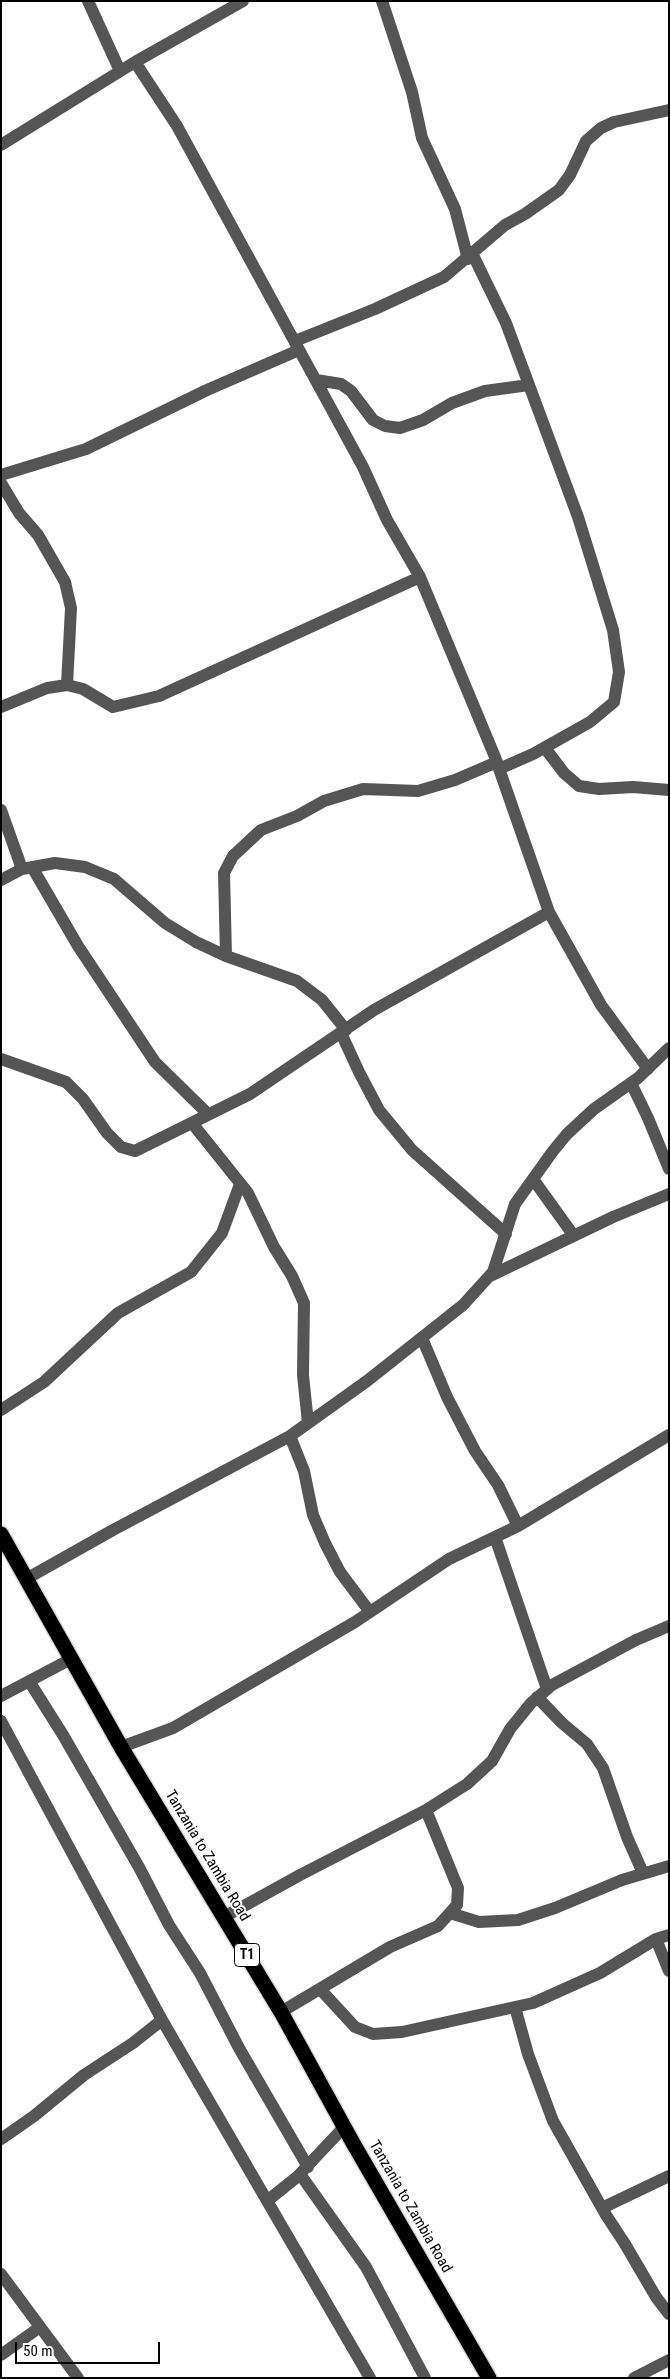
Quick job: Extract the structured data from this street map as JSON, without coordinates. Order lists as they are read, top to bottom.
{
  "streets": {
    "highway": ["Tanzania to Zambia Road", "T1"]
  },
  "scale_bar": "50 m"
}
